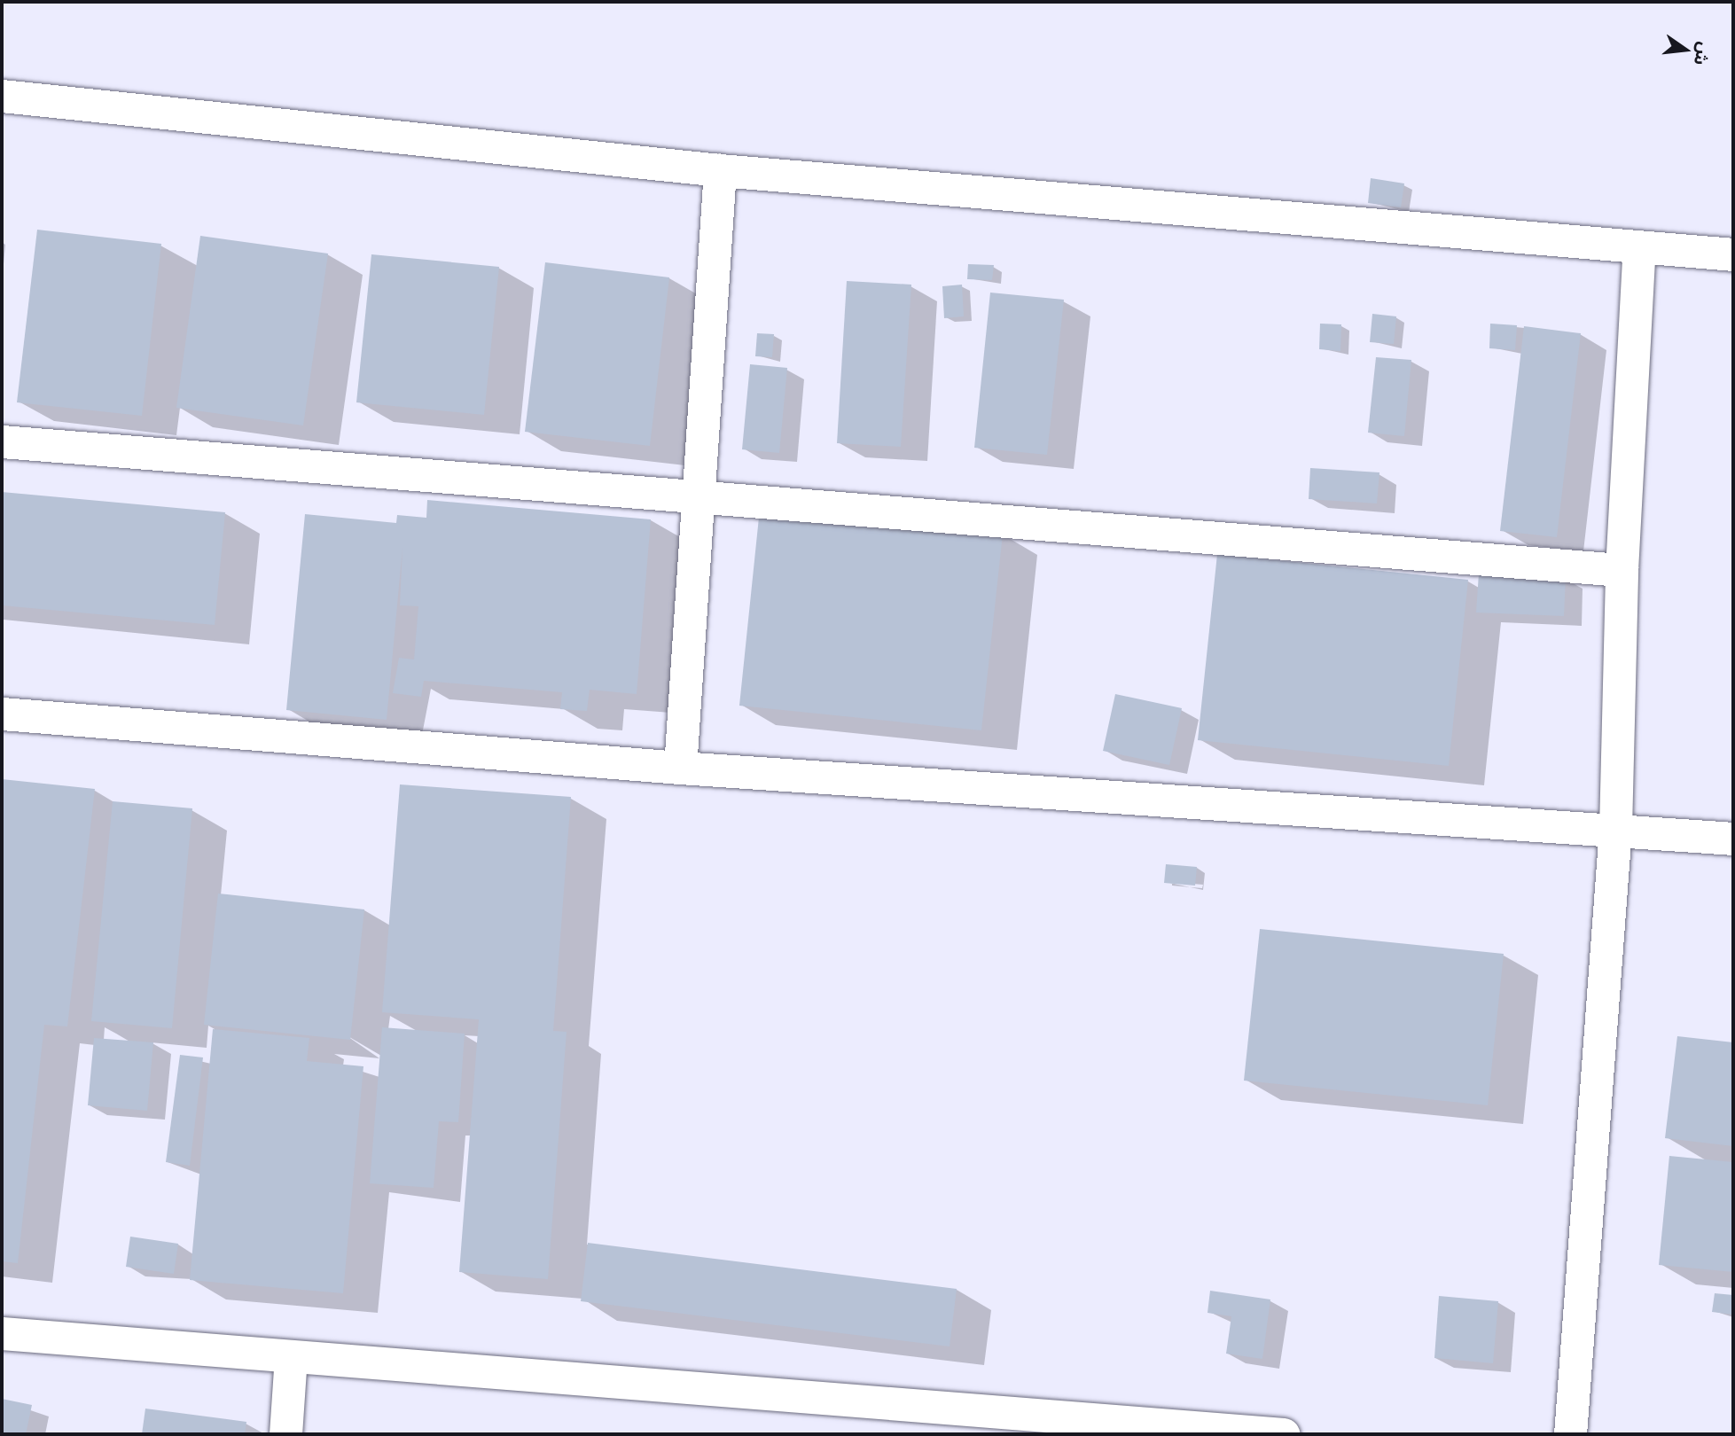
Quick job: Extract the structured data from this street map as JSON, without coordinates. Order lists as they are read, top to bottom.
{
  "north": "right"
}
